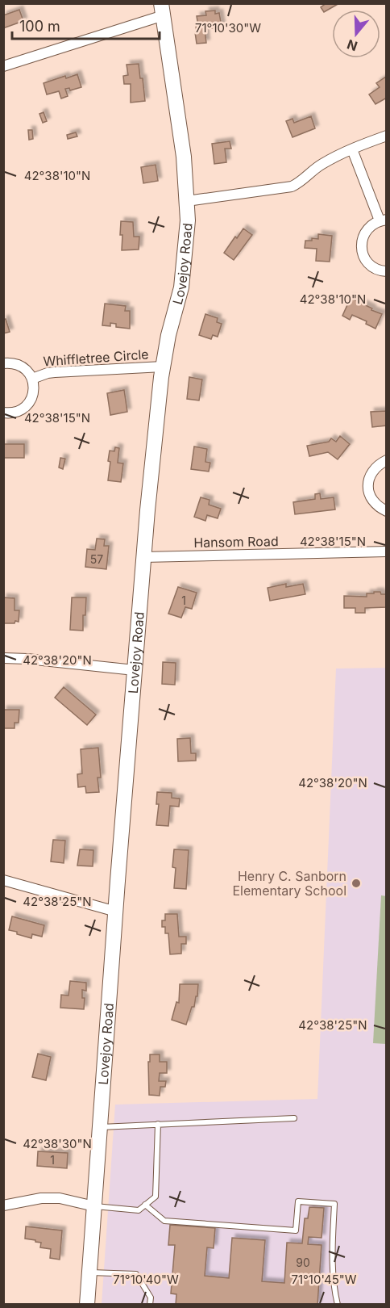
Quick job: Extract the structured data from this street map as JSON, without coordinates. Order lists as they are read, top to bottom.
{
  "streets": {
    "main road": ["Lovejoy Road"],
    "street": ["Whiffletree Circle", "Hansom Road"]
  },
  "crossings": [
    ["Lovejoy Road", "Whiffletree Circle"],
    ["Lovejoy Road", "Hansom Road"]
  ],
  "places": ["Henry C. Sanborn Elementary School"],
  "house_numbers": [
    "57",
    "1",
    "1",
    "90"
  ],
  "scale_bar": "100 m",
  "north": "bottom",
  "coordinates": [
    "71°10'30\"W",
    "42°38'10\"N",
    "42°38'15\"N",
    "42°38'20\"N",
    "42°38'25\"N",
    "42°38'30\"N",
    "71°10'40\"W",
    "71°10'45\"W"
  ]
}
